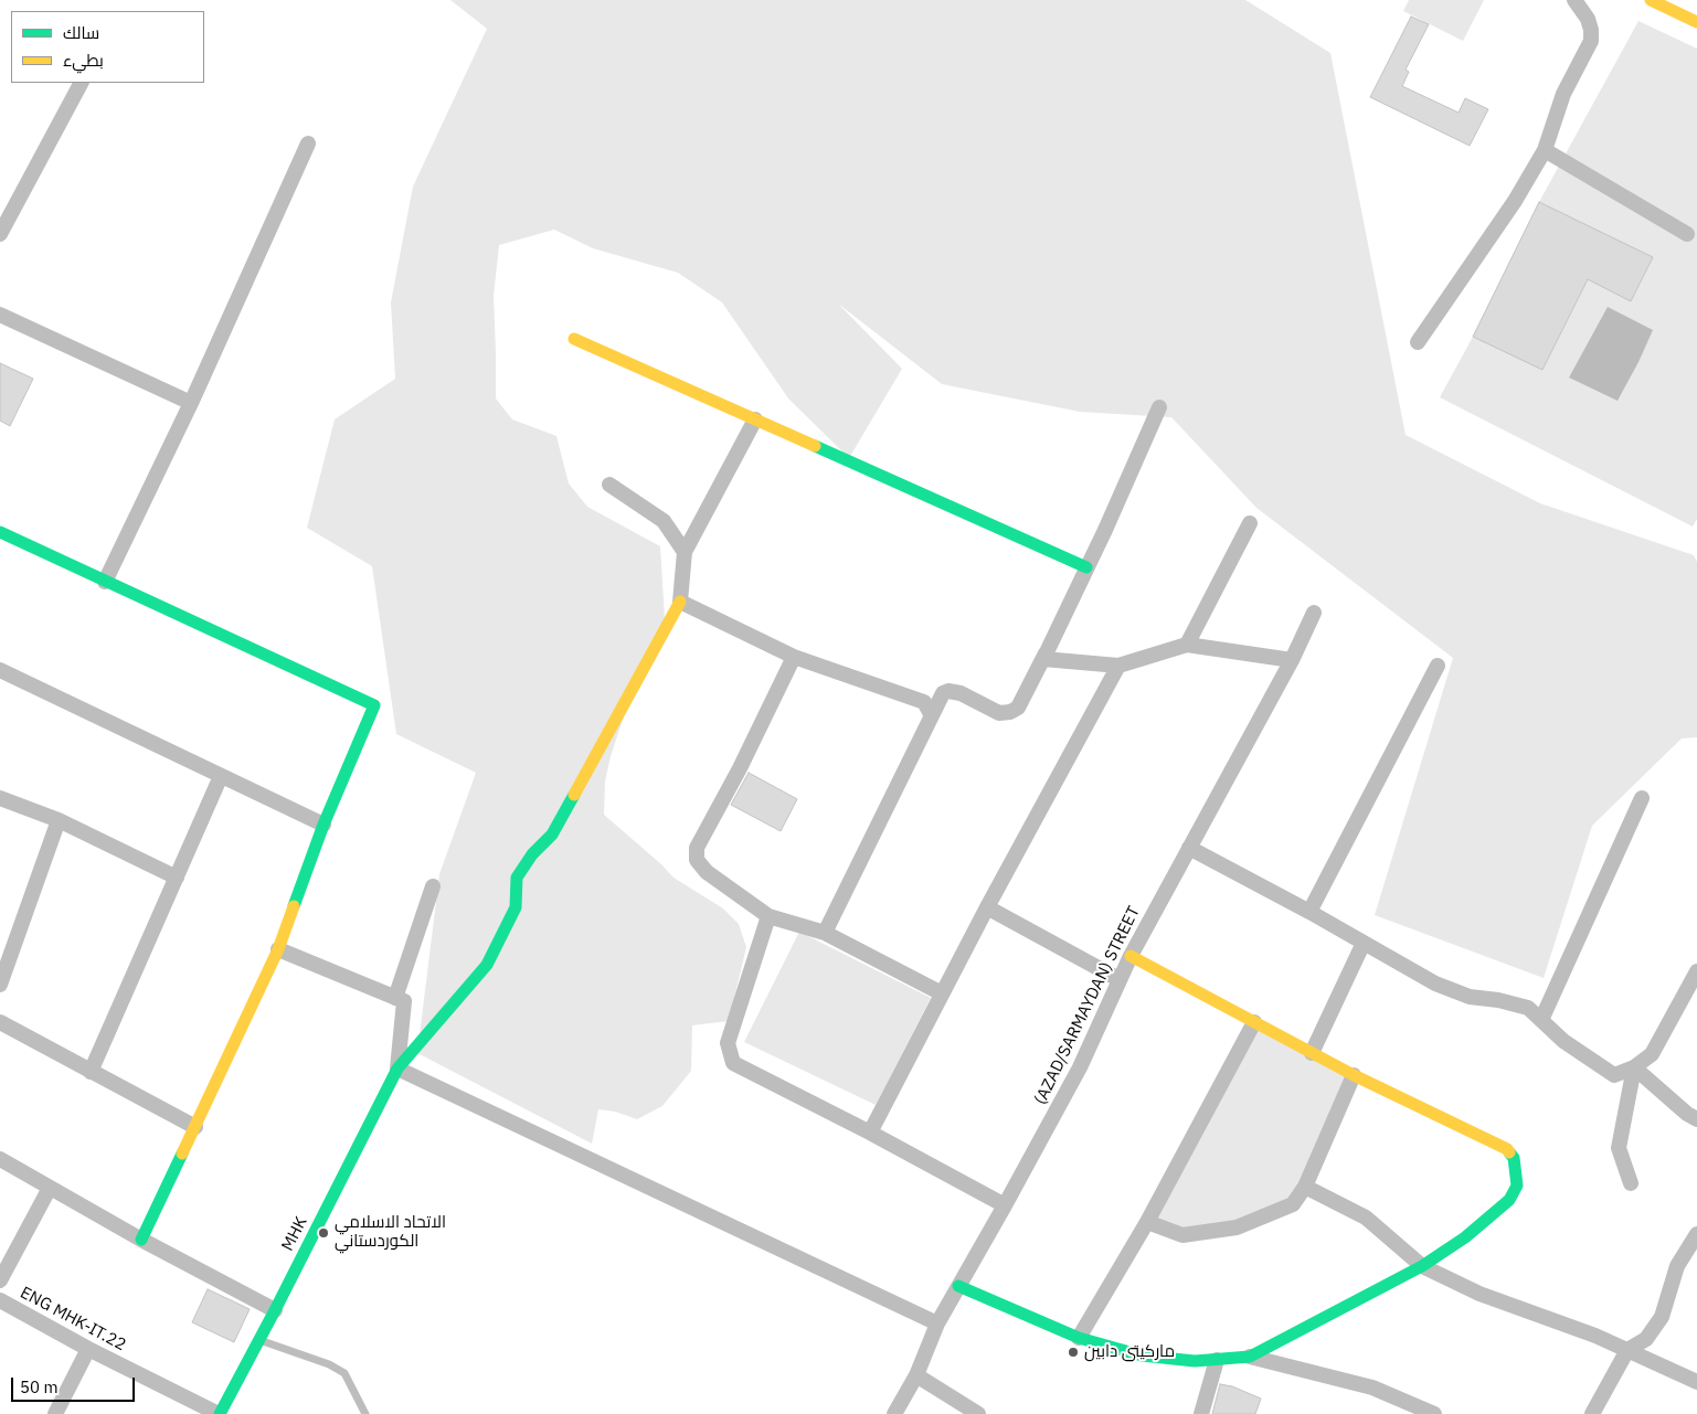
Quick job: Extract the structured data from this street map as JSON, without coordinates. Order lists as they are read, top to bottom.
{
  "streets": {
    "street": ["(AZAD/SARMAYDAN) STREET", "MHK", "ENG MHK-IT.22"]
  },
  "crossings": [
    ["MHK", "ENG MHK-IT.22"]
  ],
  "places": ["الاتحاد الاسلامي الكوردستاني", "ماركيتى دابين"],
  "legend": ["سالك", "بطيء"],
  "scale_bar": "50 m"
}
